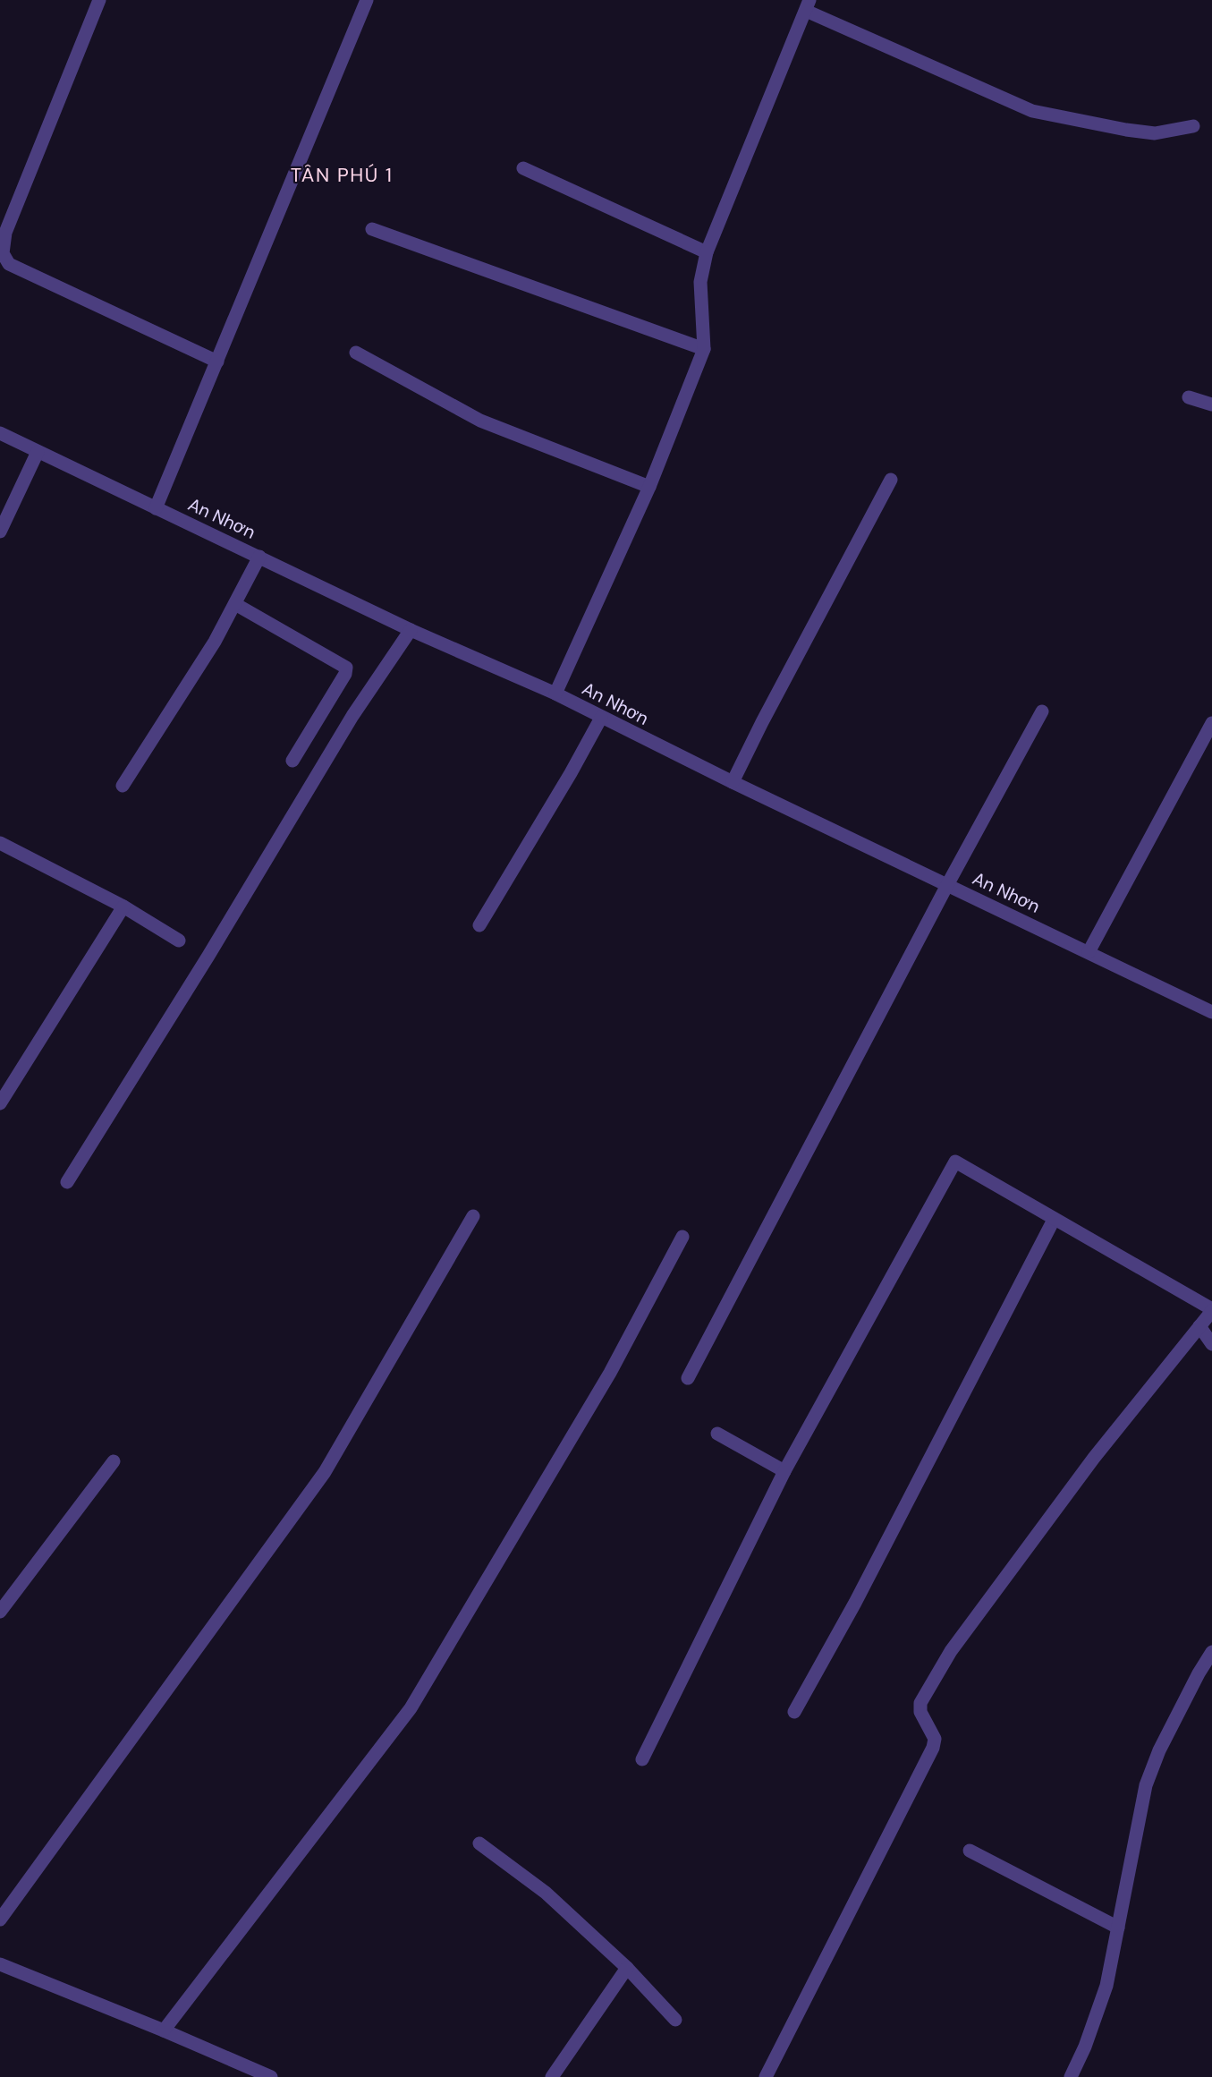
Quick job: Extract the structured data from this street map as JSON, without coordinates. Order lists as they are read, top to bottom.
{
  "streets": {
    "street": ["An Nhơn"]
  },
  "districts": ["TÂN PHÚ 1"]
}
